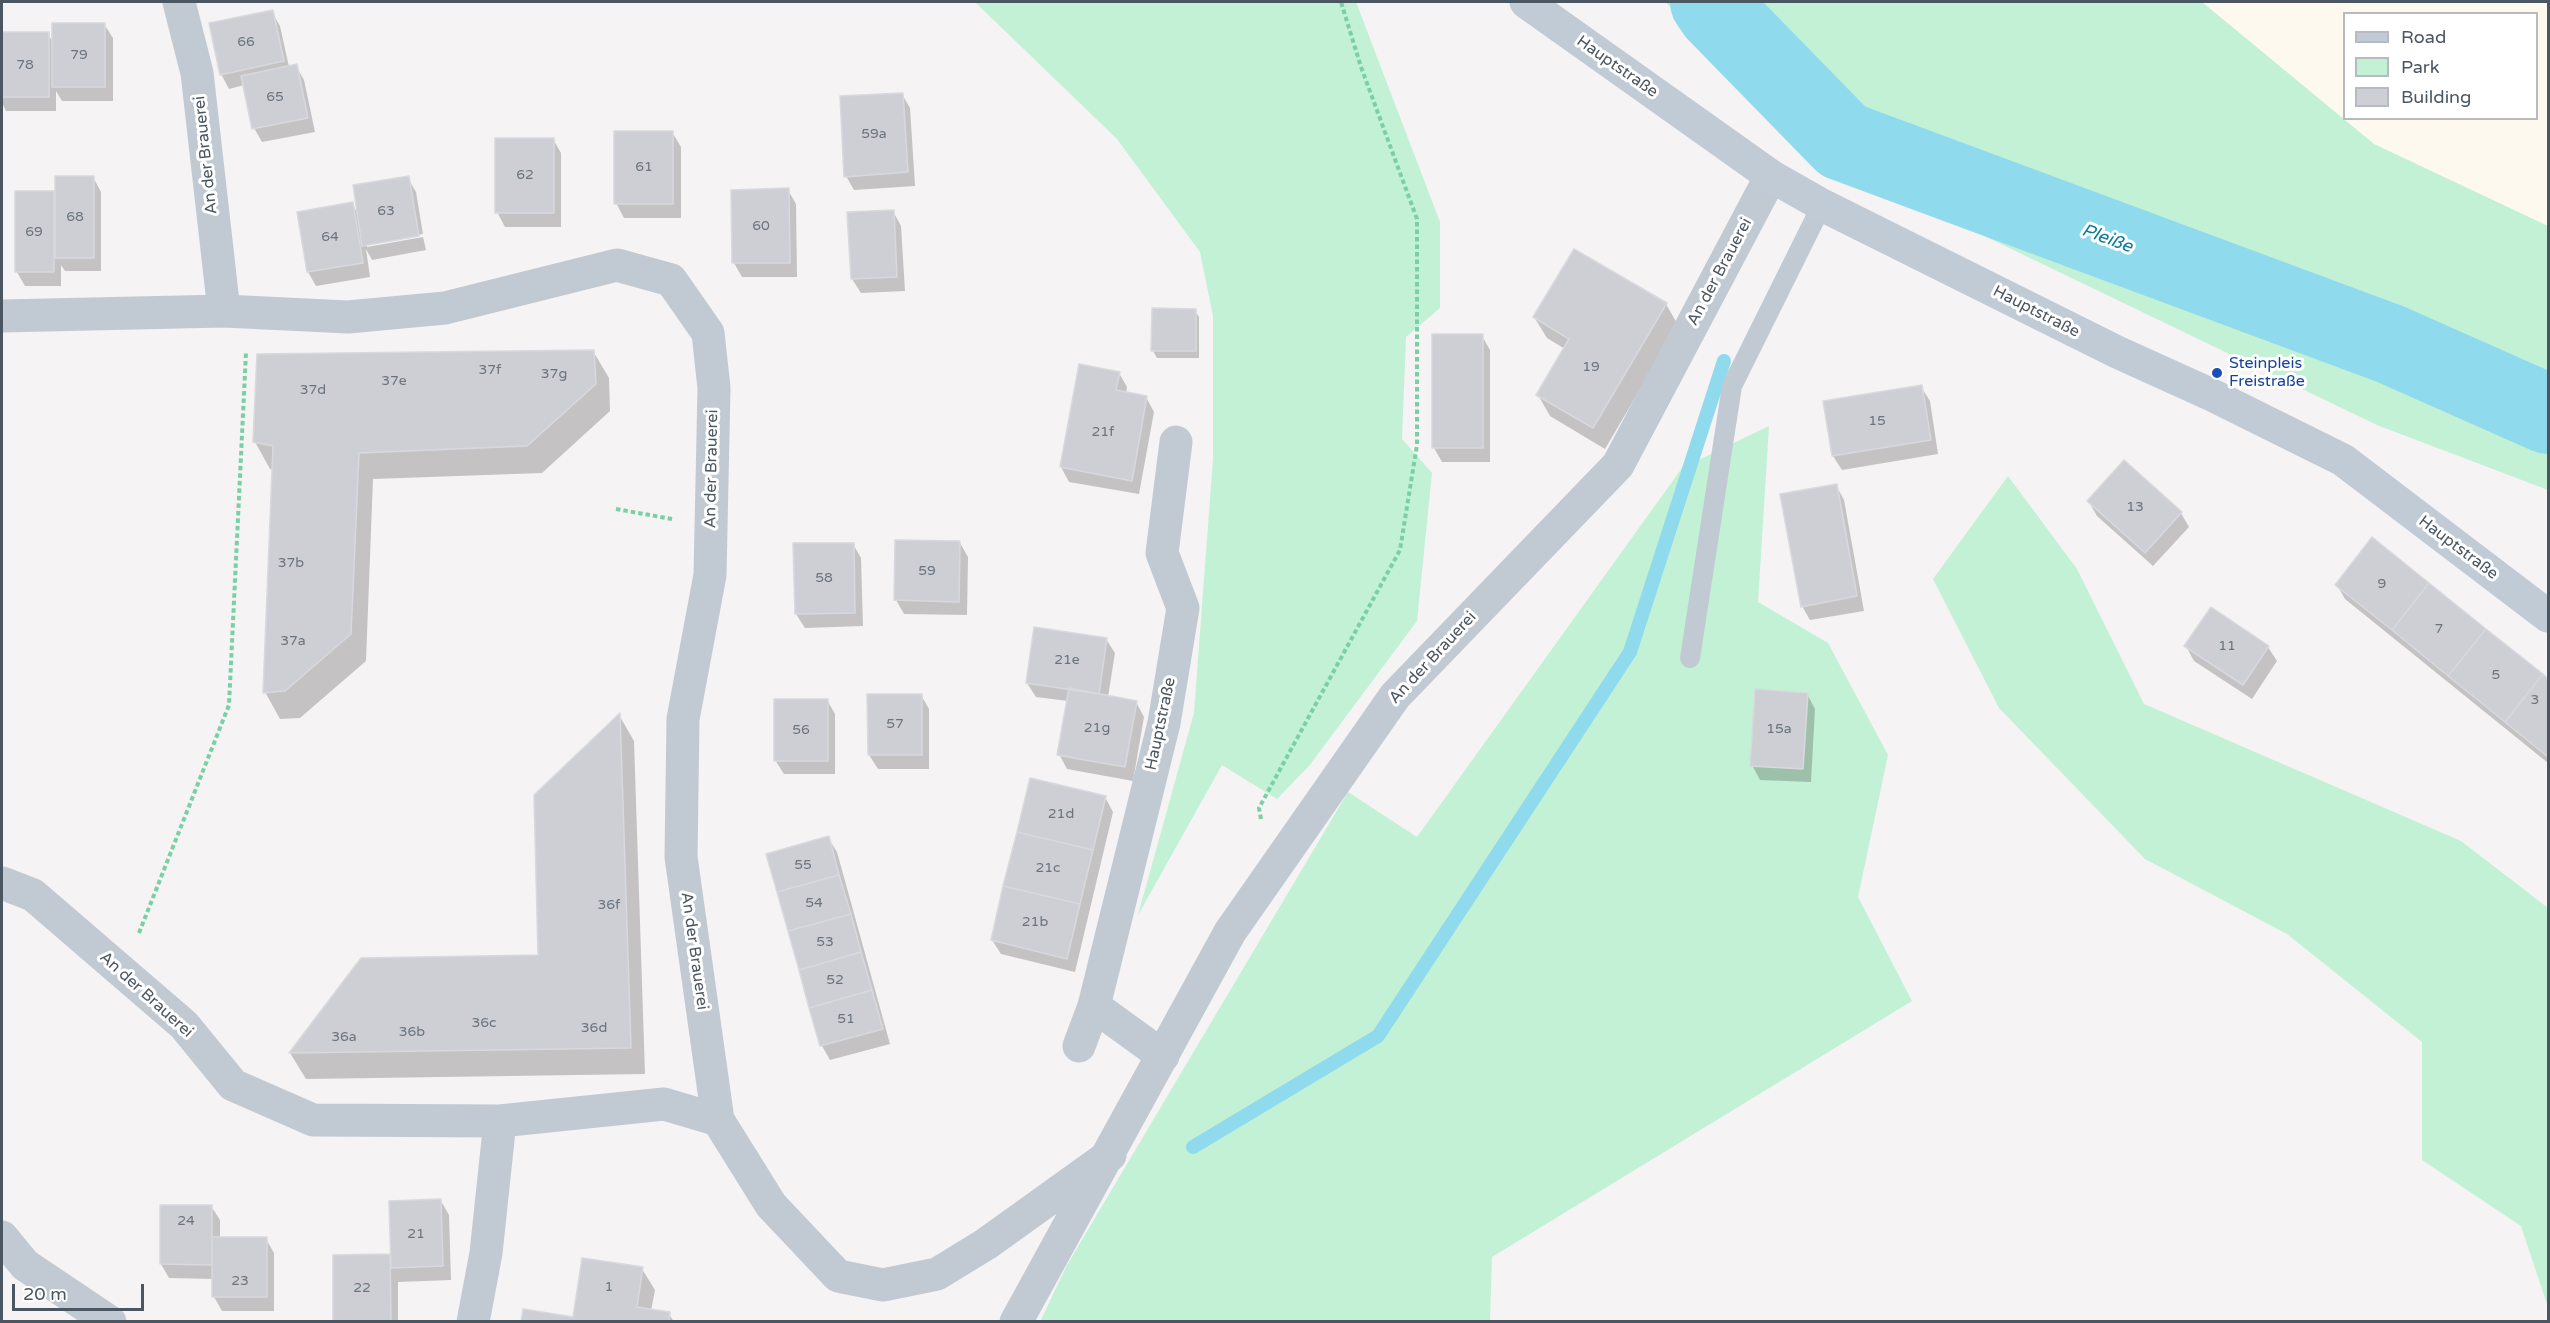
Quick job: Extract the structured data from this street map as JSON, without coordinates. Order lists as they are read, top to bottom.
{
  "streets": {
    "main road": ["Hauptstraße"],
    "street": ["An der Brauerei"]
  },
  "crossings": [
    ["Hauptstraße", "An der Brauerei"]
  ],
  "water": ["Pleiße"],
  "places": ["Steinpleis Freistraße"],
  "house_numbers": [
    "66",
    "79",
    "78",
    "65",
    "59a",
    "61",
    "62",
    "63",
    "68",
    "60",
    "69",
    "64",
    "19",
    "37f",
    "37g",
    "37e",
    "37d",
    "15",
    "21f",
    "13",
    "37b",
    "59",
    "58",
    "9",
    "7",
    "37a",
    "11",
    "21e",
    "5",
    "3",
    "57",
    "21g",
    "15a",
    "56",
    "21d",
    "55",
    "21c",
    "54",
    "36f",
    "21b",
    "53",
    "52",
    "51",
    "36c",
    "36d",
    "36b",
    "36a",
    "24",
    "21",
    "23",
    "1",
    "22"
  ],
  "legend": ["Road", "Park", "Building"],
  "scale_bar": "20 m"
}
